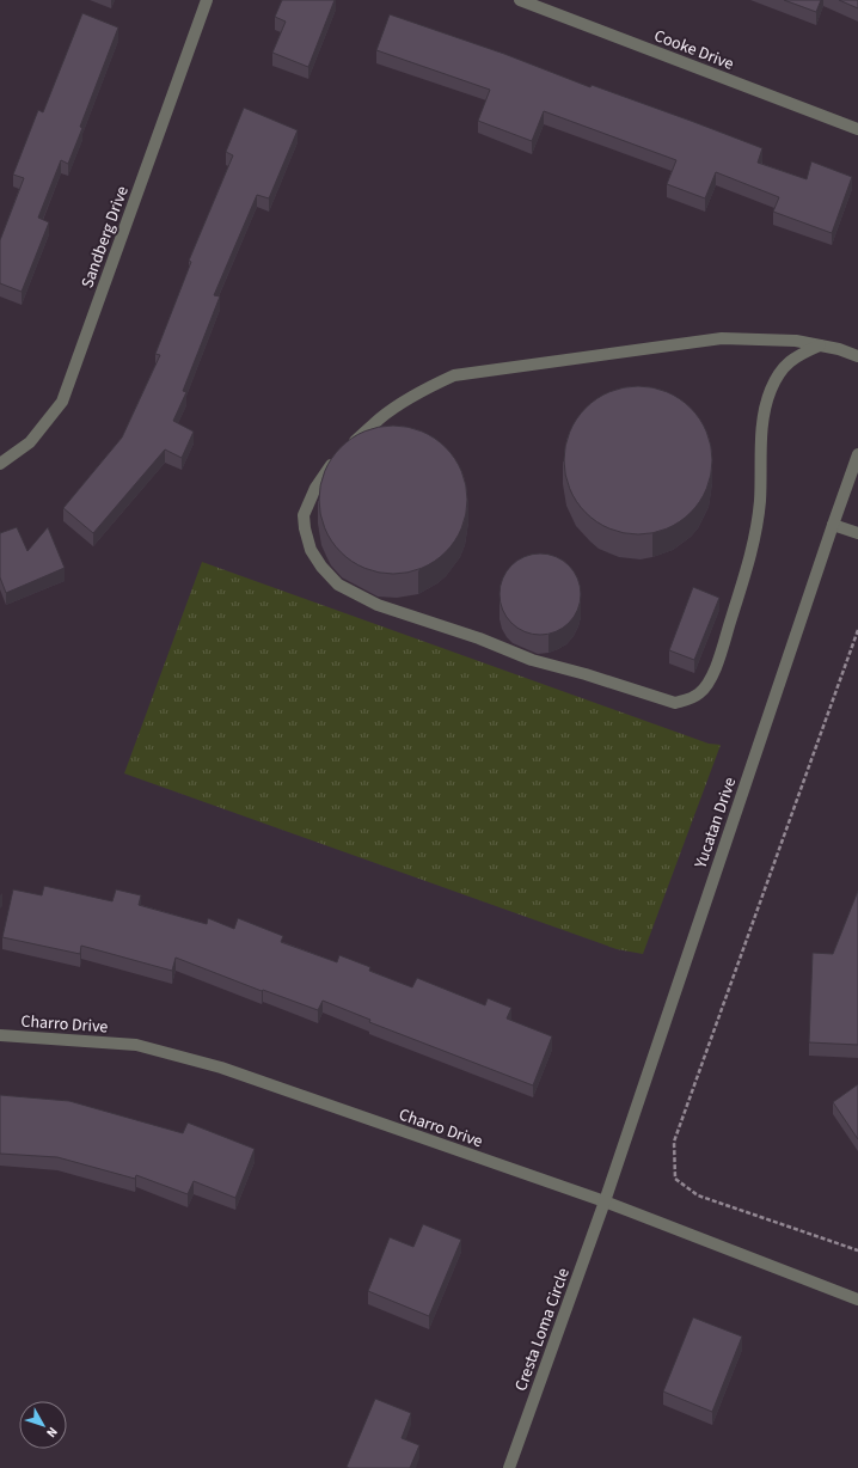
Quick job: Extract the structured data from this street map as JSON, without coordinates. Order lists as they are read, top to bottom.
{
  "streets": {
    "street": [
      "Cooke Drive",
      "Sandberg Drive",
      "Yucatan Drive",
      "Charro Drive",
      "Cresta Loma Circle"
    ]
  },
  "crossings": [
    ["Yucatan Drive", "Charro Drive"],
    ["Yucatan Drive", "Cresta Loma Circle"],
    ["Charro Drive", "Cresta Loma Circle"]
  ],
  "north": "bottom right"
}
